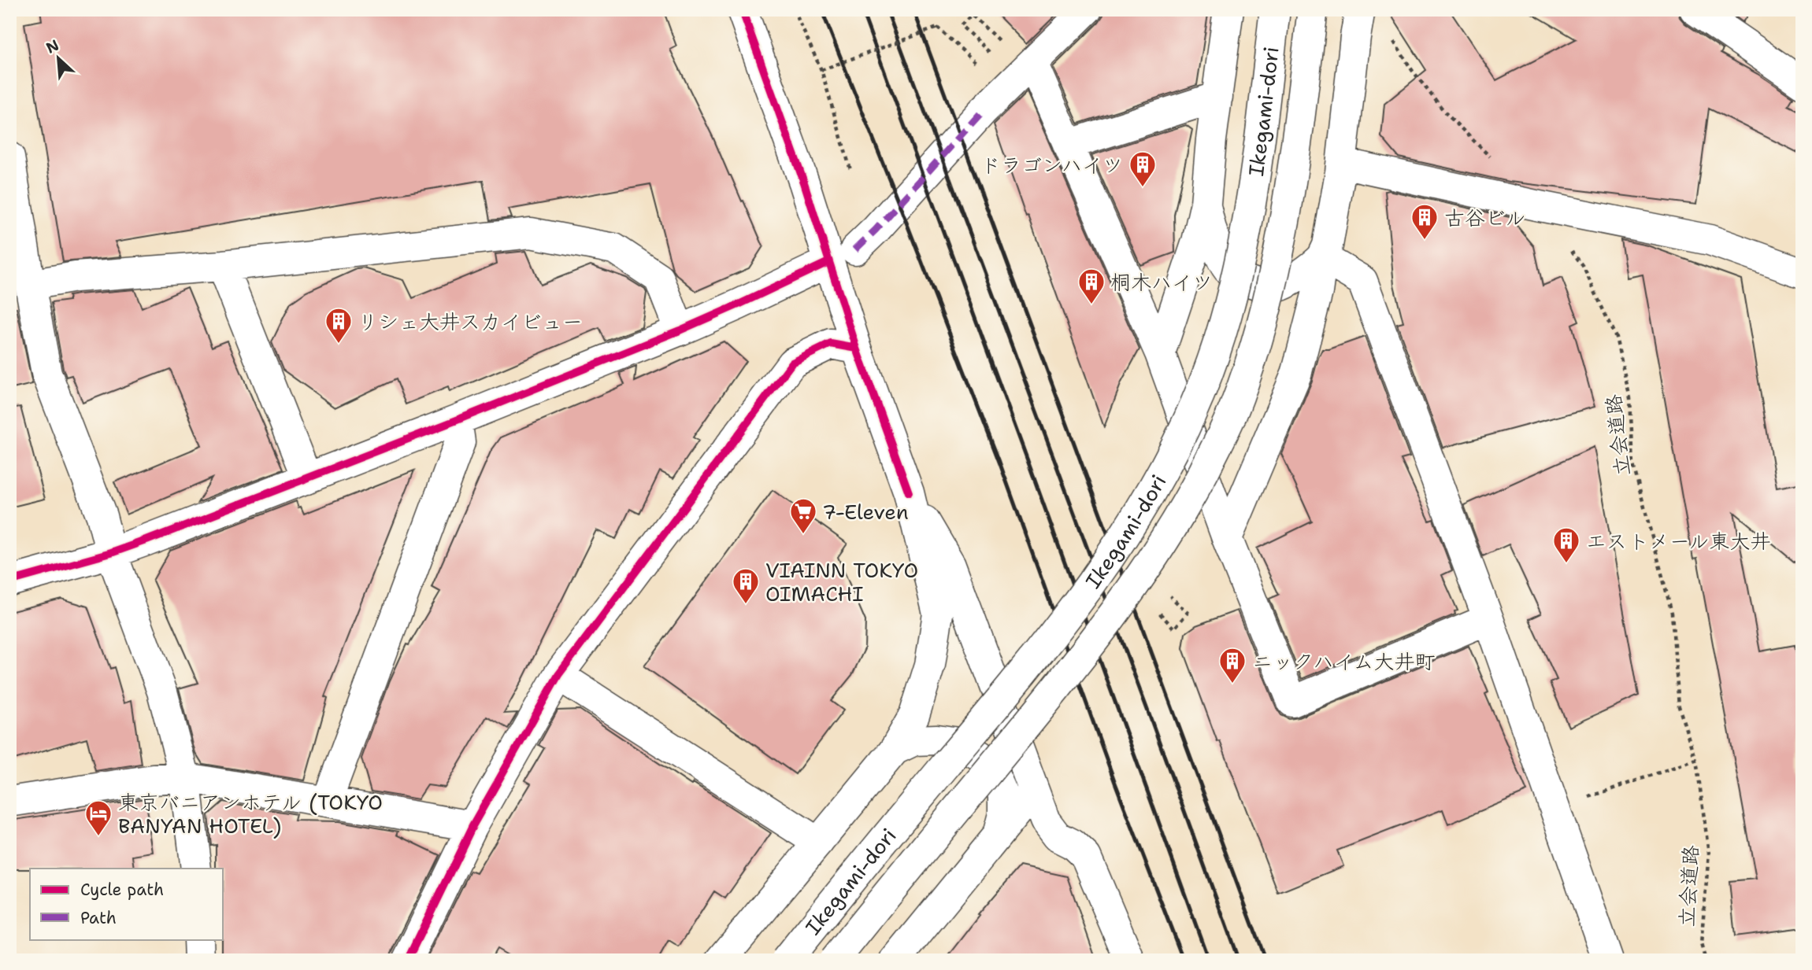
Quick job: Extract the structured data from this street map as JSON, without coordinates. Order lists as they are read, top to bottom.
{
  "streets": {
    "street": ["Ikegami-dori"],
    "path": ["立会道路"]
  },
  "places": {
    "building": [
      "ドラゴンハイツ",
      "古谷ビル",
      "桐木ハイツ",
      "リシェ大井スカイビュー",
      "エストメール東大井",
      "VIAINN TOKYO OIMACHI",
      "ニックハイム大井町"
    ],
    "supermarket": ["7-Eleven"],
    "hotel": ["東京バニアンホテル (TOKYO BANYAN HOTEL)"]
  },
  "legend": ["Cycle path", "Path"],
  "north": "top left"
}
